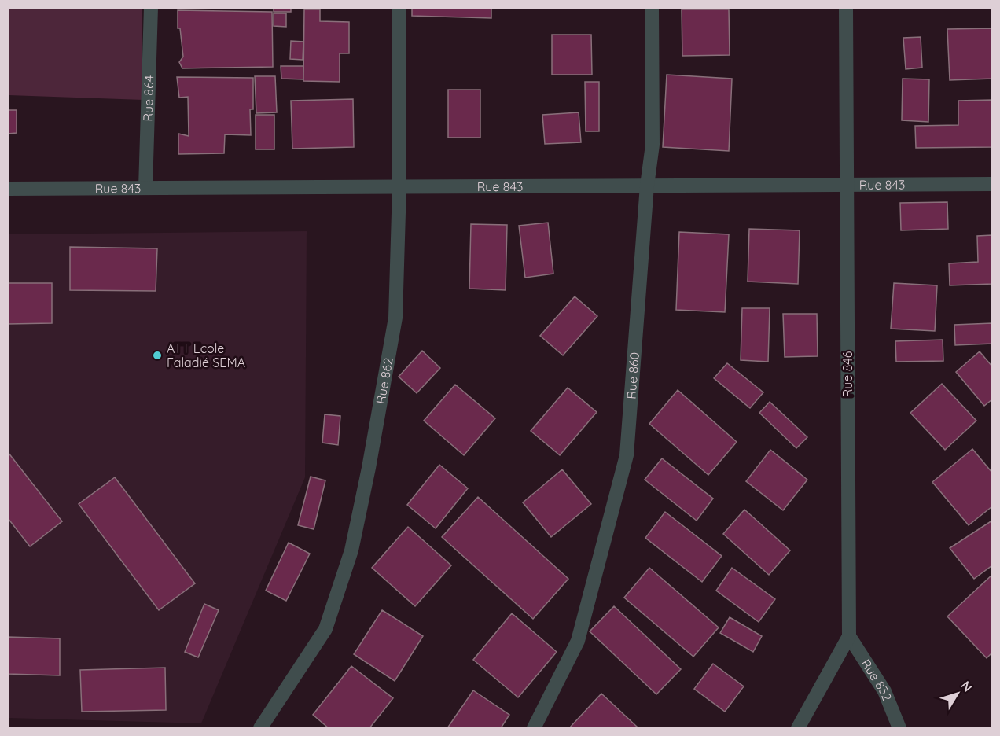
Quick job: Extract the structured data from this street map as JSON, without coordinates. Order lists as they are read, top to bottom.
{
  "streets": {
    "street": [
      "Rue 864",
      "Rue 843",
      "Rue 846",
      "Rue 860",
      "Rue 862",
      "Rue 832"
    ]
  },
  "crossings": [
    ["Rue 864", "Rue 843"],
    ["Rue 843", "Rue 846"],
    ["Rue 843", "Rue 860"],
    ["Rue 843", "Rue 862"],
    ["Rue 846", "Rue 832"]
  ],
  "places": ["ATT Ecole Faladié SEMA"],
  "north": "top right"
}
